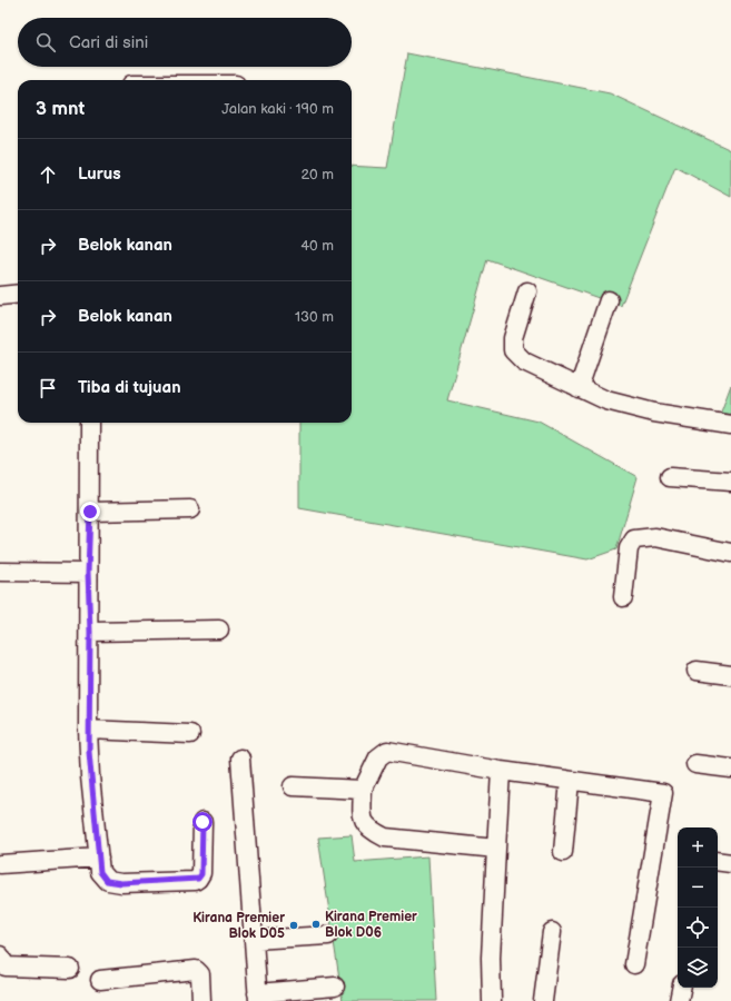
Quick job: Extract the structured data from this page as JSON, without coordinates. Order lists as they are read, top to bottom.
{
  "places": ["Kirana Premier Blok D06", "Kirana Premier Blok D05"],
  "page": {
    "search": "Cari di sini",
    "heading": ["3 mnt", "Jalan kaki · 190 m"],
    "list": [
      ["Lurus", "20 m"],
      ["Belok kanan", "40 m"],
      ["Belok kanan", "130 m"],
      "Tiba di tujuan"
    ],
    "map_buttons": ["+", "−"]
  }
}
